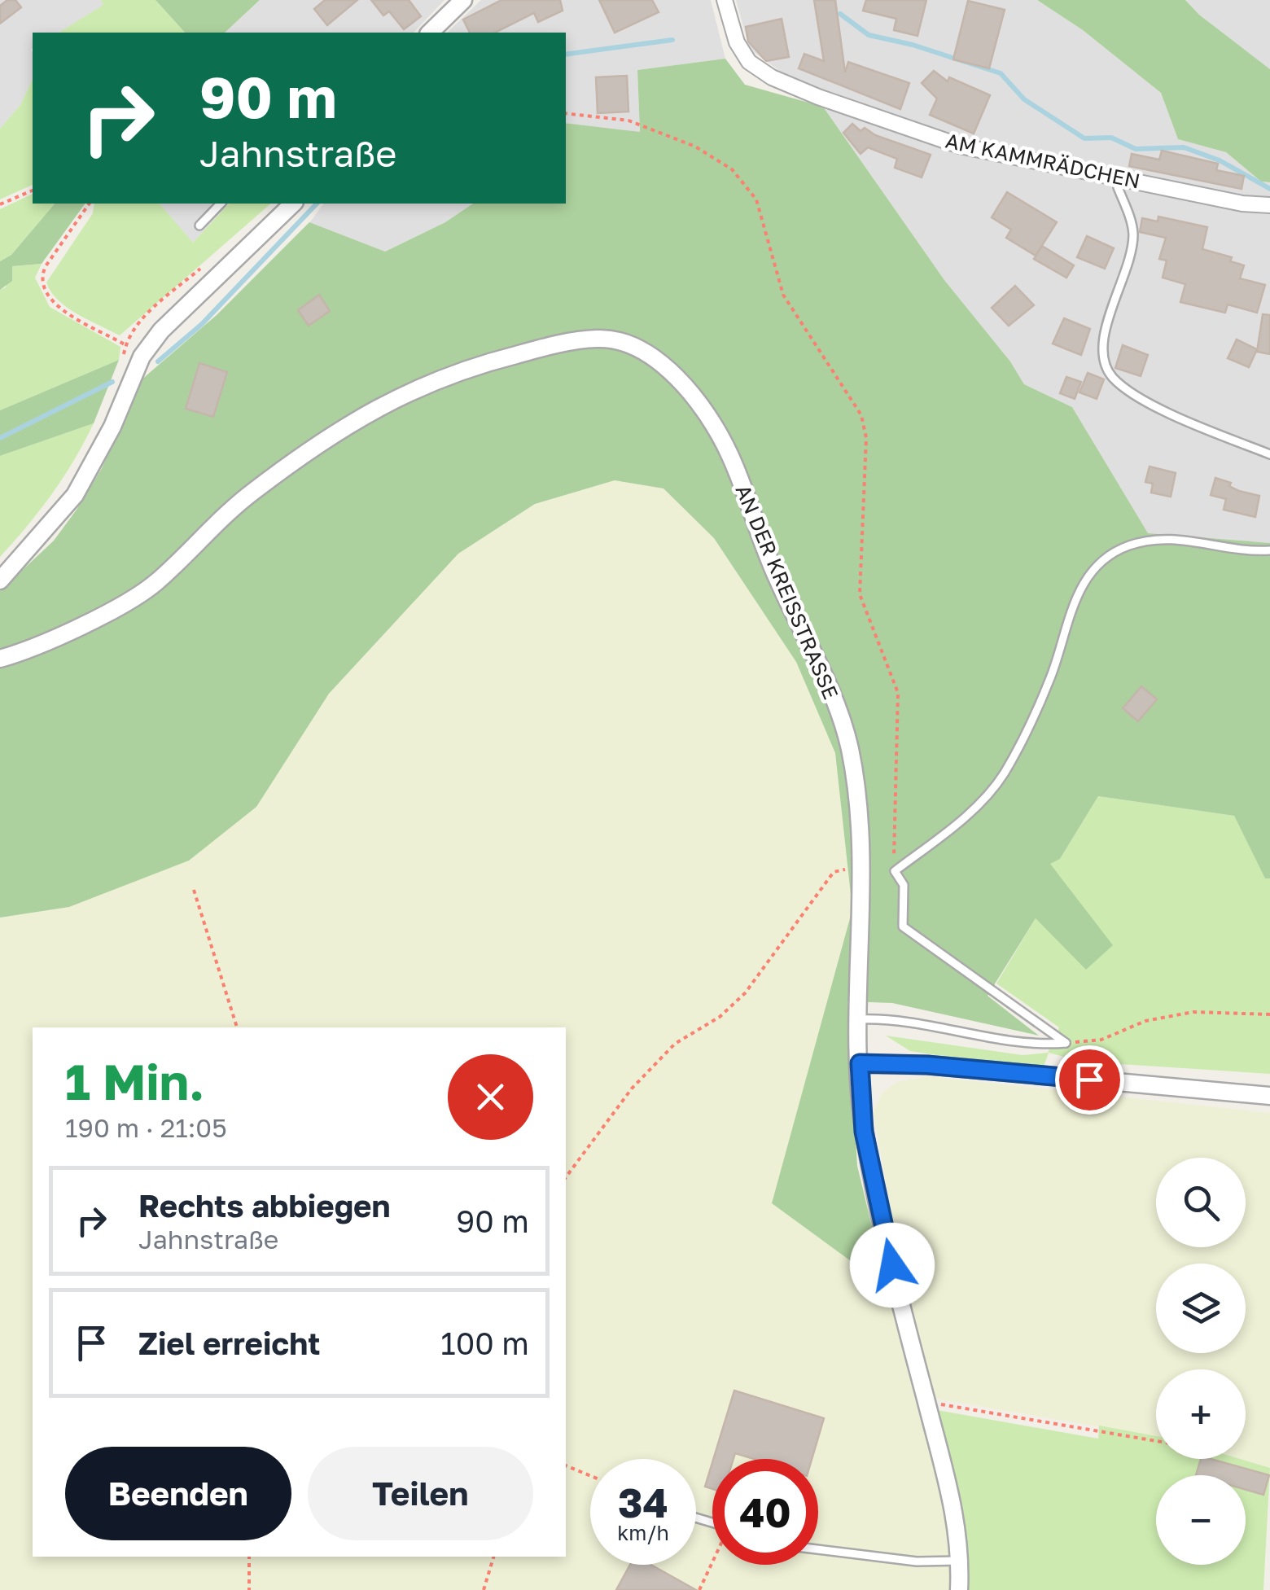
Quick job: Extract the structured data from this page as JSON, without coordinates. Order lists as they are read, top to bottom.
{
  "streets": {
    "street": ["AM KAMMRÄDCHEN", "AN DER KREISSTRASSE"]
  },
  "page": {
    "turn": ["90 m", "Jahnstraße"],
    "heading": ["1 Min.", "190 m · 21:05"],
    "map_buttons": ["+", "−"],
    "list": [
      {
        "name": "Rechts abbiegen",
        "note": "Jahnstraße",
        "value": "90 m"
      },
      {
        "name": "Ziel erreicht",
        "value": "100 m"
      }
    ],
    "buttons": ["Beenden", "Teilen"],
    "speed": "34 km/h",
    "limit": "40"
  }
}
